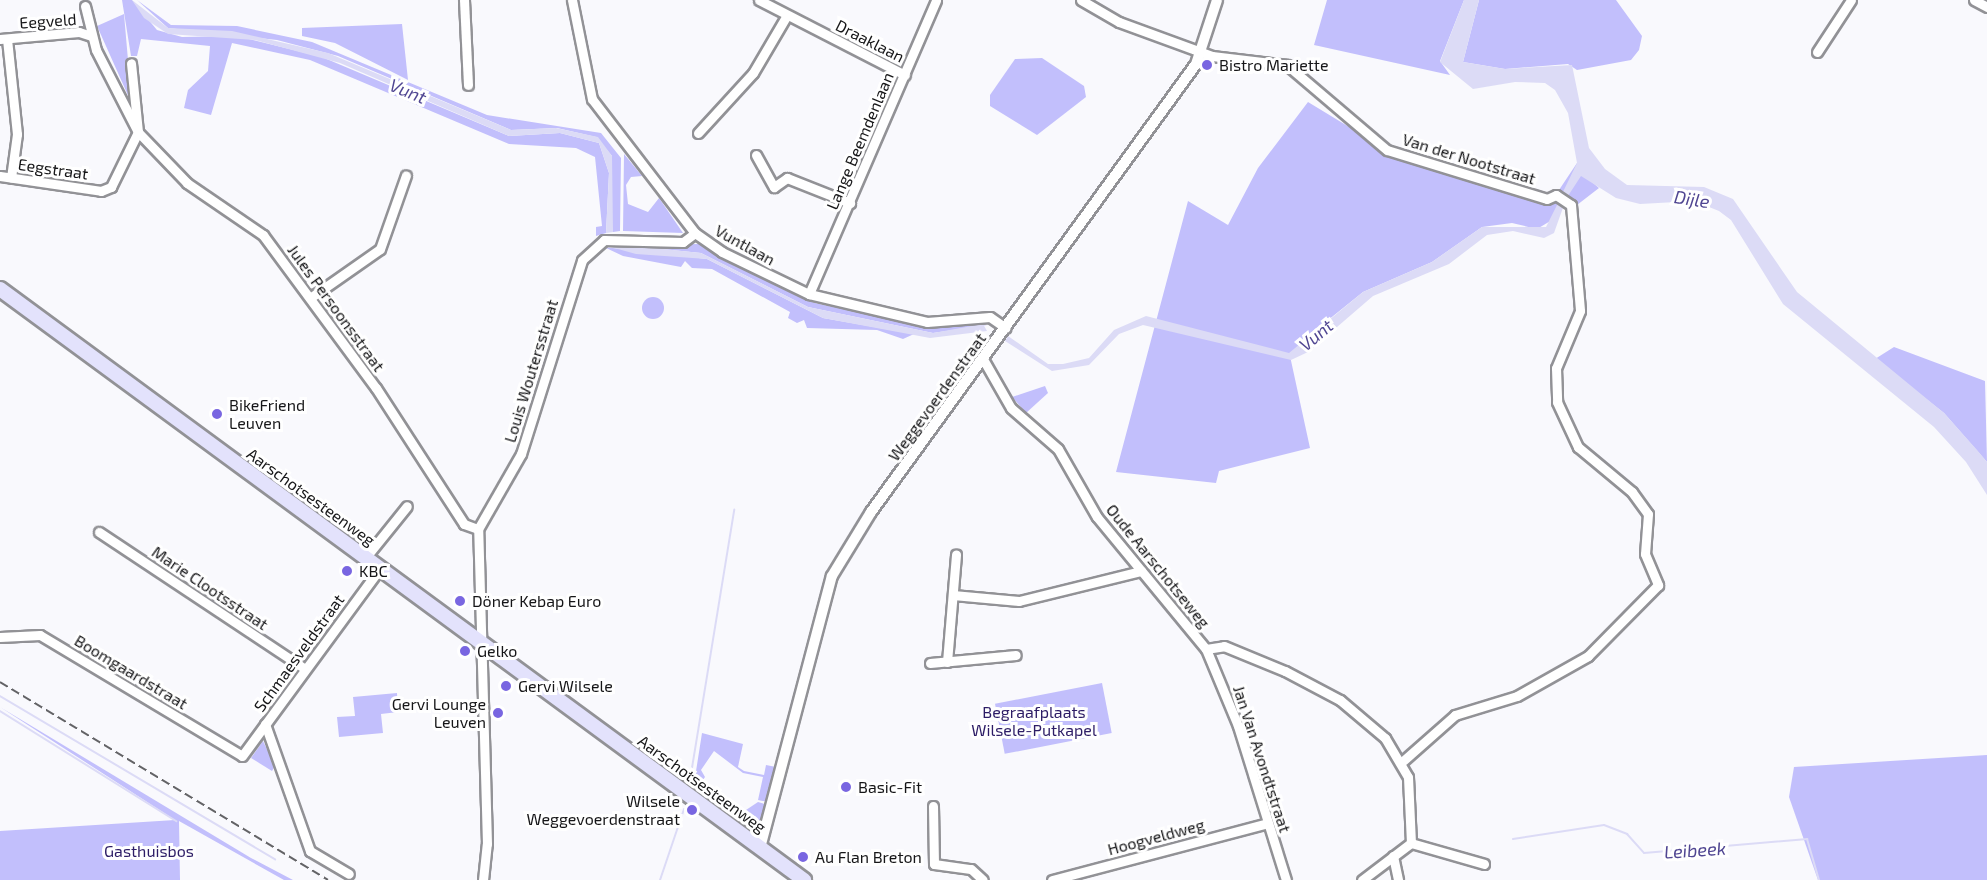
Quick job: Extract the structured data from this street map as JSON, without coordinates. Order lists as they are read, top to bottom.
{
  "streets": {
    "main road": ["Aarschotsesteenweg"],
    "street": [
      "Eegveld",
      "Draaklaan",
      "Lange Beemdenlaan",
      "Van der Nootstraat",
      "Eegstraat",
      "Vuntlaan",
      "Jules Persoonsstraat",
      "Louis Woutersstraat",
      "Weggevoerdenstraat",
      "Oude Aarschotseweg",
      "Marie Clootsstraat",
      "Schmaesveldstraat",
      "Boomgaardstraat",
      "Jan Van Avondtstraat",
      "Hoogveldweg"
    ]
  },
  "crossings": [
    ["Eegveld", "Eegstraat"],
    ["Eegveld", "Jules Persoonsstraat"],
    ["Draaklaan", "Lange Beemdenlaan"],
    ["Lange Beemdenlaan", "Vuntlaan"],
    ["Van der Nootstraat", "Weggevoerdenstraat"],
    ["Van der Nootstraat", "Oude Aarschotseweg"],
    ["Eegstraat", "Jules Persoonsstraat"],
    ["Vuntlaan", "Louis Woutersstraat"],
    ["Vuntlaan", "Weggevoerdenstraat"],
    ["Jules Persoonsstraat", "Louis Woutersstraat"],
    ["Weggevoerdenstraat", "Aarschotsesteenweg"],
    ["Weggevoerdenstraat", "Oude Aarschotseweg"],
    ["Aarschotsesteenweg", "Schmaesveldstraat"],
    ["Oude Aarschotseweg", "Jan Van Avondtstraat"],
    ["Marie Clootsstraat", "Schmaesveldstraat"],
    ["Schmaesveldstraat", "Boomgaardstraat"],
    ["Jan Van Avondtstraat", "Hoogveldweg"]
  ],
  "water": ["Vunt", "Dijle", "Leibeek"],
  "parks": ["Begraafplaats Wilsele-Putkapel", "Gasthuisbos"],
  "places": [
    "Bistro Mariette",
    "BikeFriend Leuven",
    "KBC",
    "Döner Kebap Euro",
    "Gelko",
    "Gervi Wilsele",
    "Gervi Lounge Leuven",
    "Basic-Fit",
    "Wilsele Weggevoerdenstraat",
    "Au Flan Breton"
  ]
}
